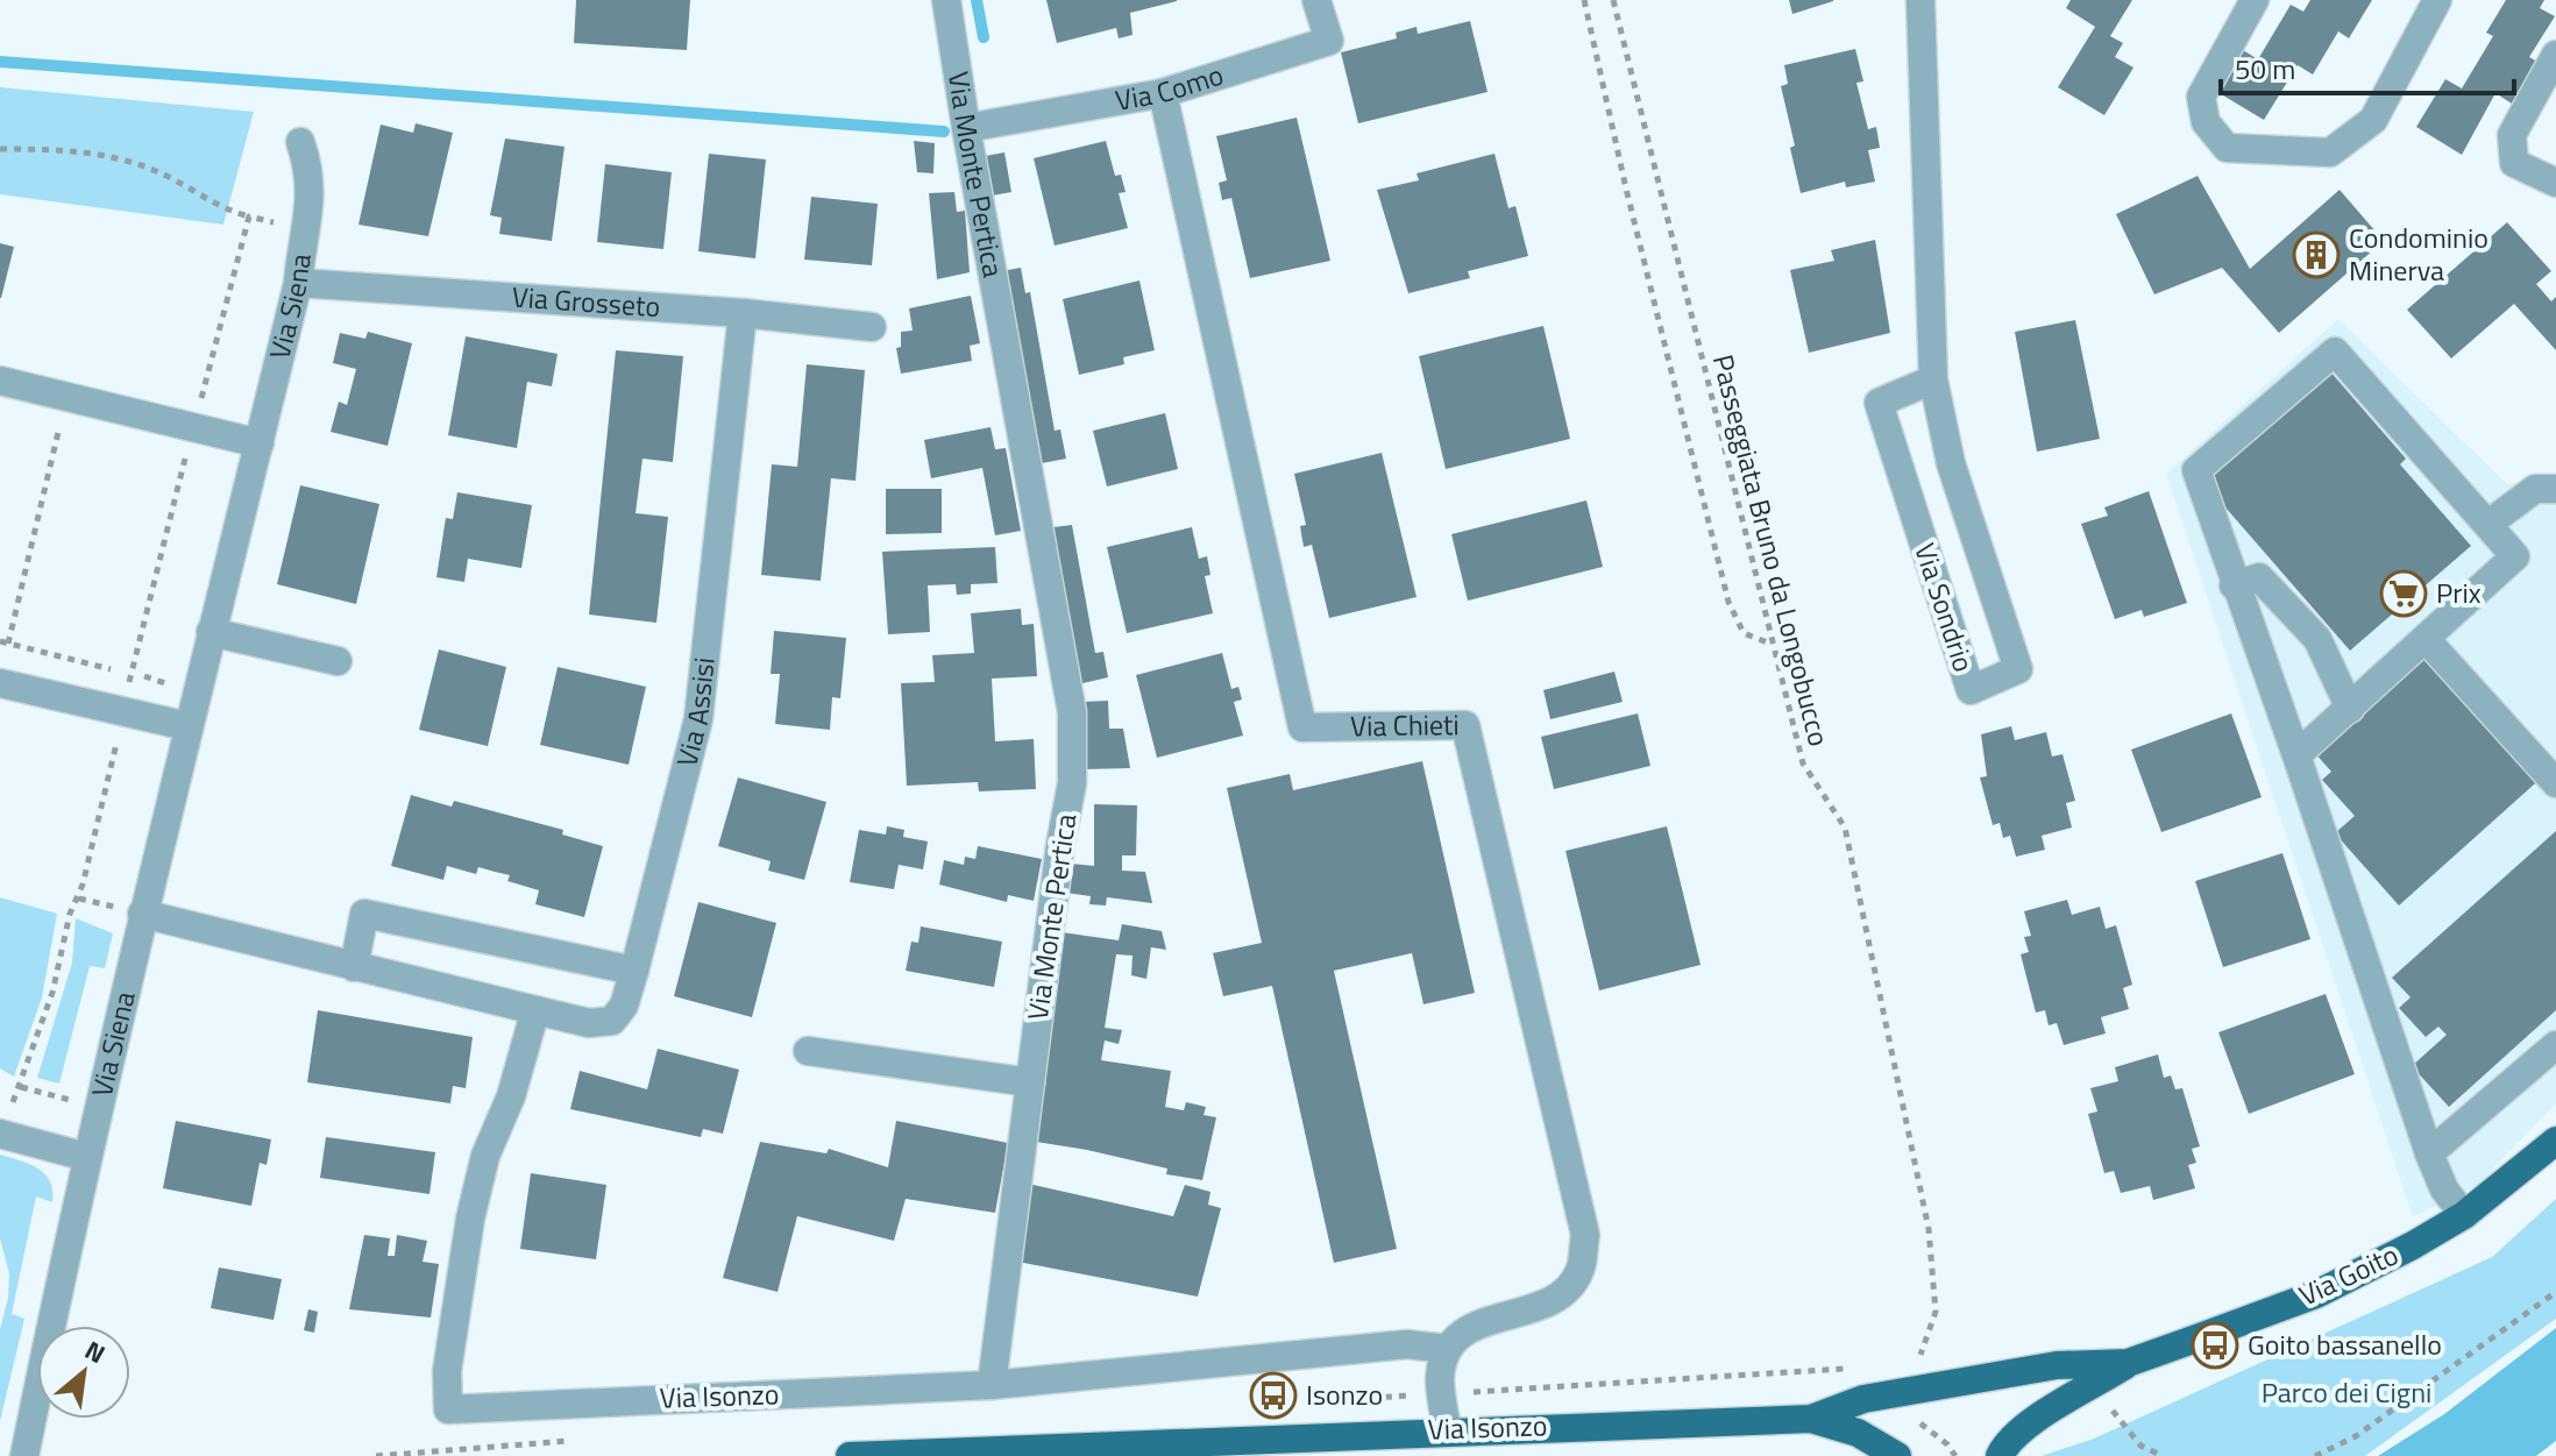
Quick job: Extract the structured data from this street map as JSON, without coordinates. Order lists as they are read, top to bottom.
{
  "streets": {
    "main road": ["Via Goito", "Via Isonzo"],
    "street": [
      "Via Como",
      "Via Monte Pertica",
      "Via Grosseto",
      "Via Siena",
      "Via Sondrio",
      "Via Assisi",
      "Via Chieti"
    ],
    "path": ["Passeggiata Bruno da Longobucco"]
  },
  "crossings": [
    ["Via Como", "Via Monte Pertica"],
    ["Via Como", "Via Chieti"],
    ["Via Monte Pertica", "Via Isonzo"],
    ["Via Grosseto", "Via Siena"],
    ["Via Grosseto", "Via Assisi"],
    ["Via Siena", "Via Assisi"],
    ["Via Assisi", "Via Isonzo"],
    ["Via Goito", "Via Isonzo"]
  ],
  "parks": ["Parco dei Cigni"],
  "places": {
    "building": ["Condominio Minerva"],
    "supermarket": ["Prix"],
    "bus stop": ["Goito bassanello", "Isonzo"]
  },
  "scale_bar": "50 m",
  "north": "top right"
}
